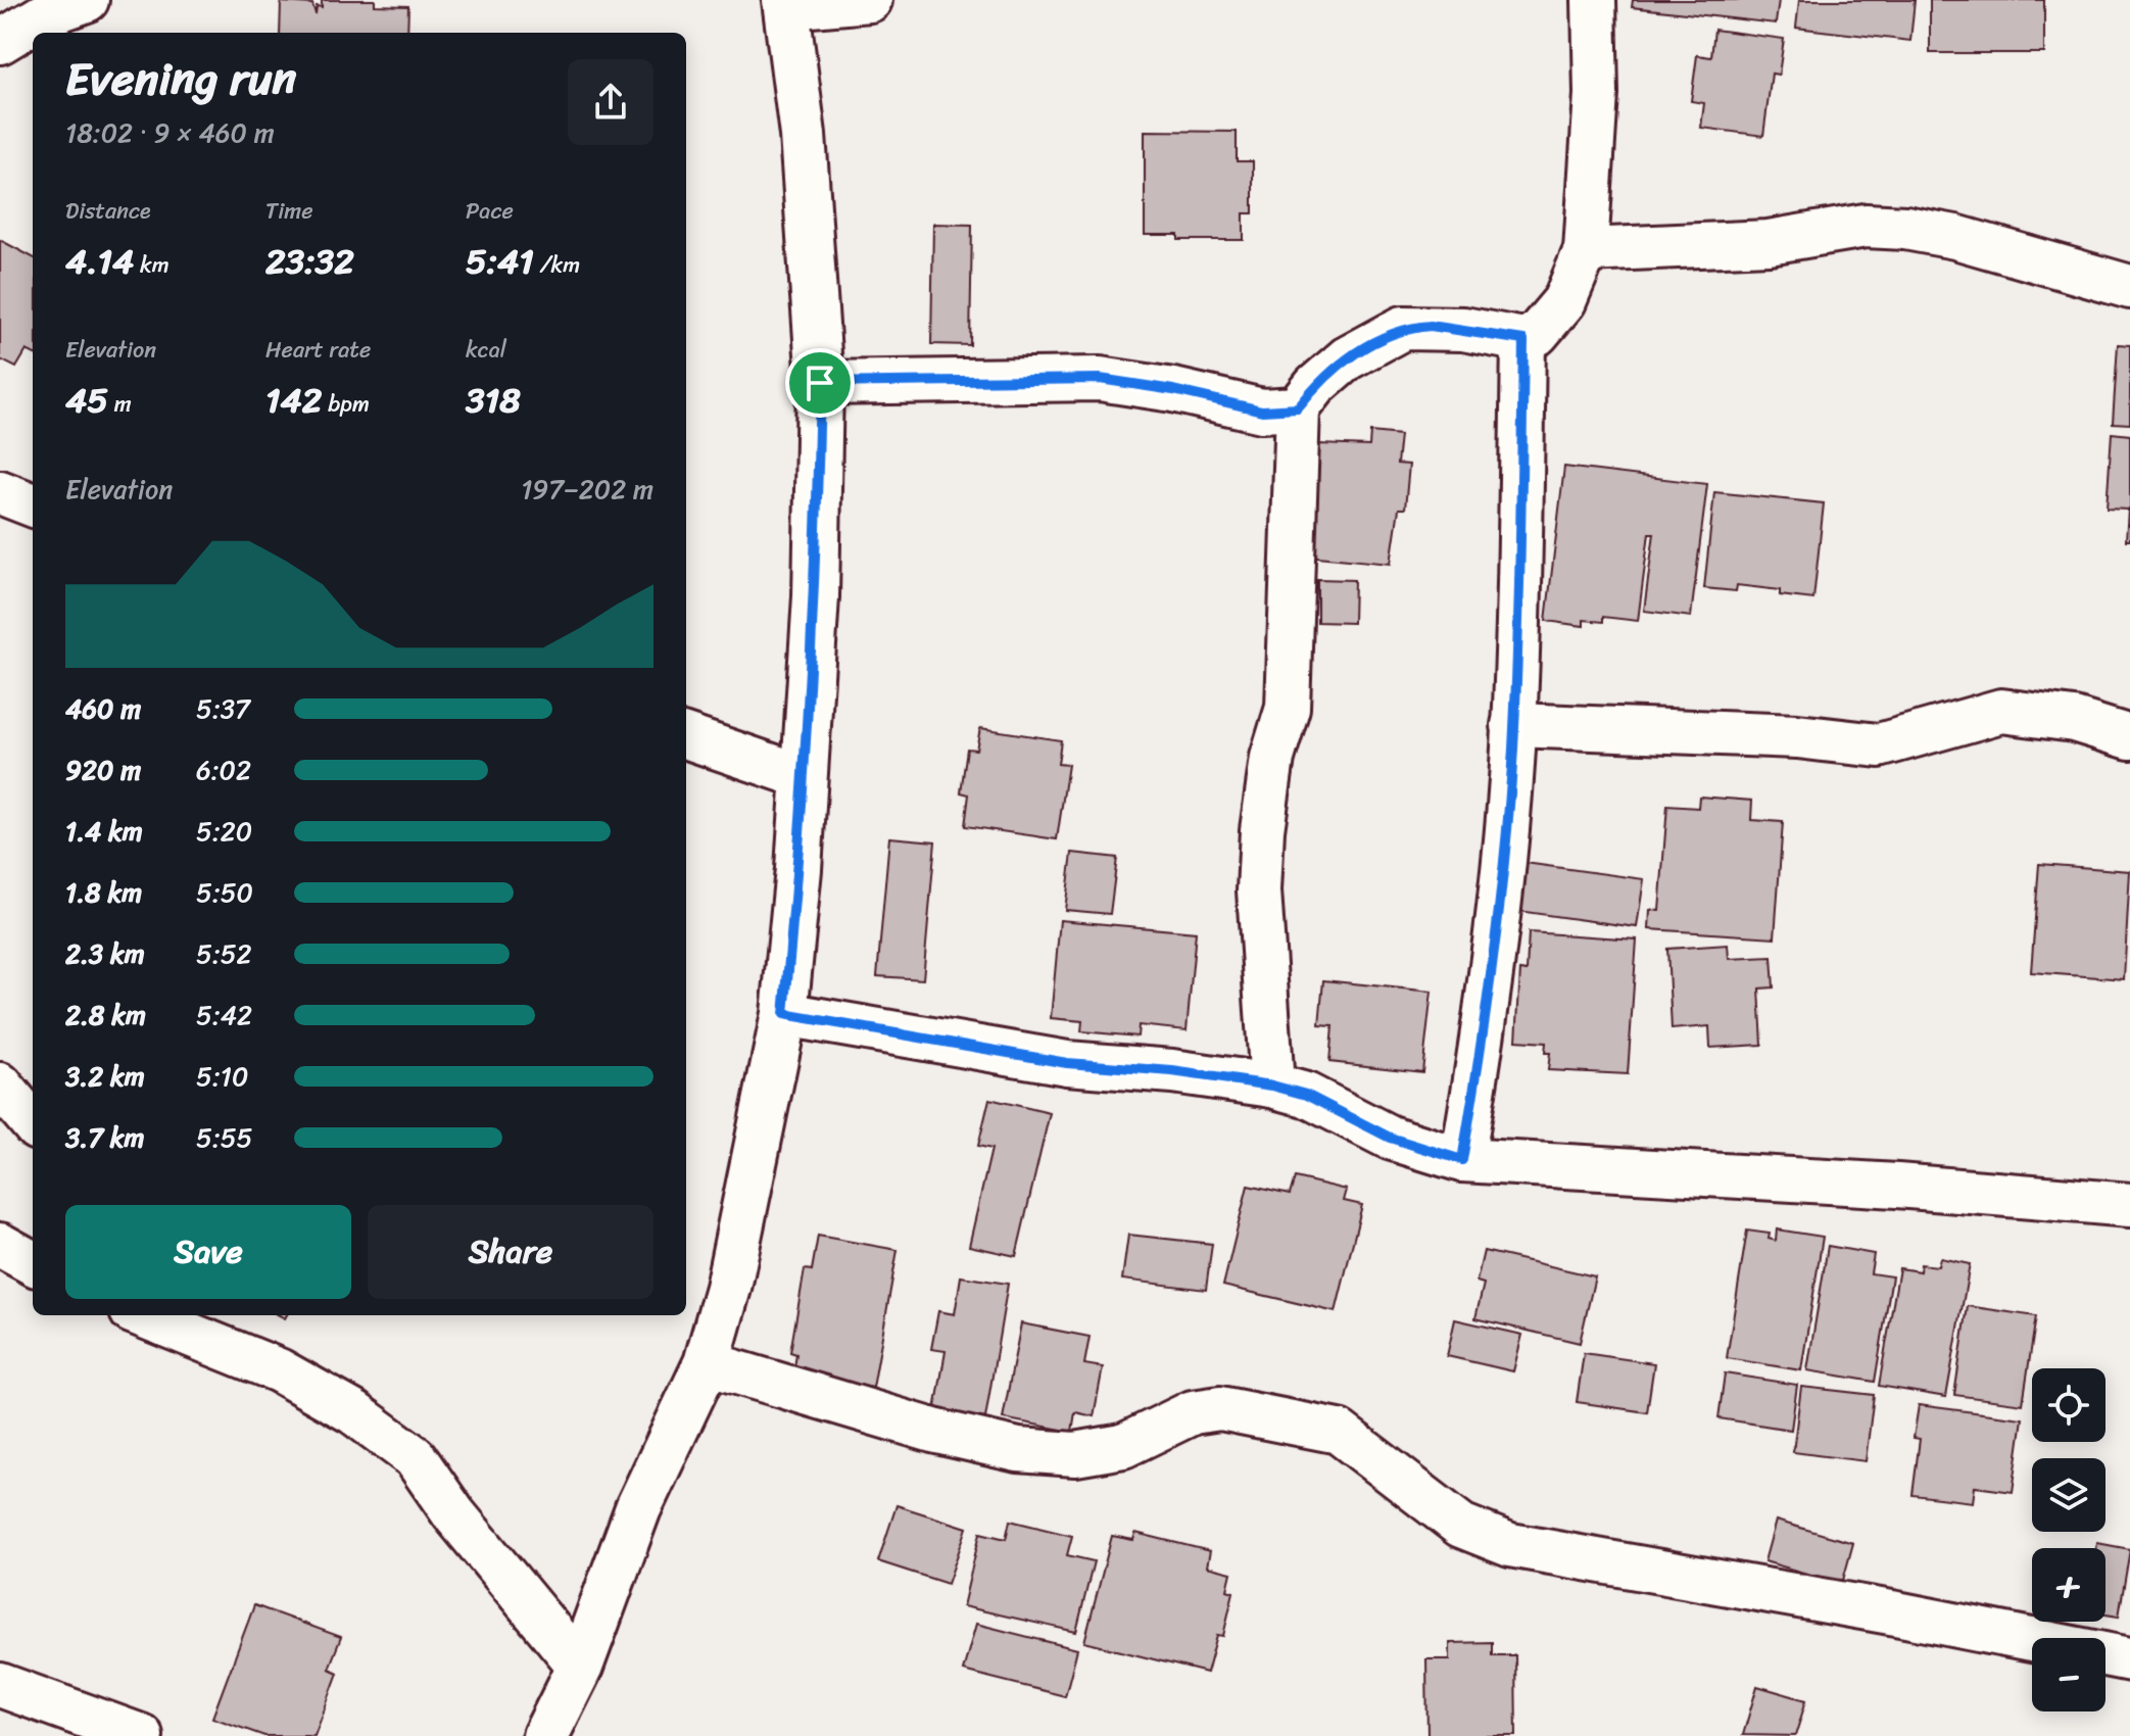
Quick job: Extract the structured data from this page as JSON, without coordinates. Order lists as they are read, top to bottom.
{
  "page": {
    "heading": ["Evening run", "18:02 · 9 × 460 m"],
    "stats": [
      ["Distance", "4.14 km"],
      ["Time", "23:32"],
      ["Pace", "5:41 /km"],
      ["Elevation", "45 m"],
      ["Heart rate", "142 bpm"],
      ["kcal", "318"]
    ],
    "chart": ["Elevation", "197–202 m"],
    "list": [
      {
        "name": "460 m",
        "note": "5:37"
      },
      {
        "name": "920 m",
        "note": "6:02"
      },
      {
        "name": "1.4 km",
        "note": "5:20"
      },
      {
        "name": "1.8 km",
        "note": "5:50"
      },
      {
        "name": "2.3 km",
        "note": "5:52"
      },
      {
        "name": "2.8 km",
        "note": "5:42"
      },
      {
        "name": "3.2 km",
        "note": "5:10"
      },
      {
        "name": "3.7 km",
        "note": "5:55"
      }
    ],
    "buttons": ["Save", "Share"],
    "map_buttons": ["+", "−"]
  }
}
